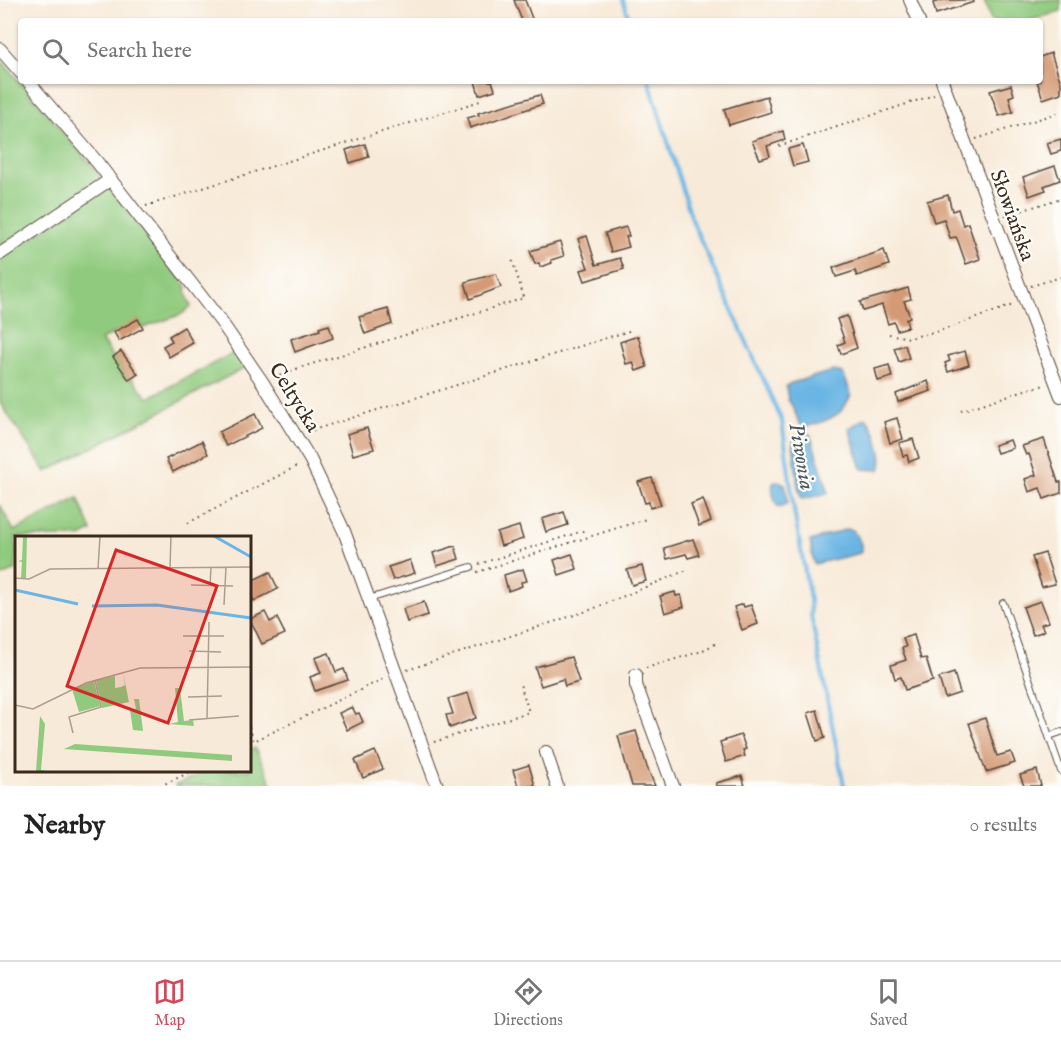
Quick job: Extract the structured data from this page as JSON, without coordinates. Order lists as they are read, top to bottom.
{
  "streets": {
    "street": ["Słowiańska", "Celtycka"]
  },
  "water": ["Piwonia"],
  "page": {
    "search": "Search here",
    "heading": ["Nearby", "0 results"],
    "nav": ["Map", "Directions", "Saved"]
  }
}
